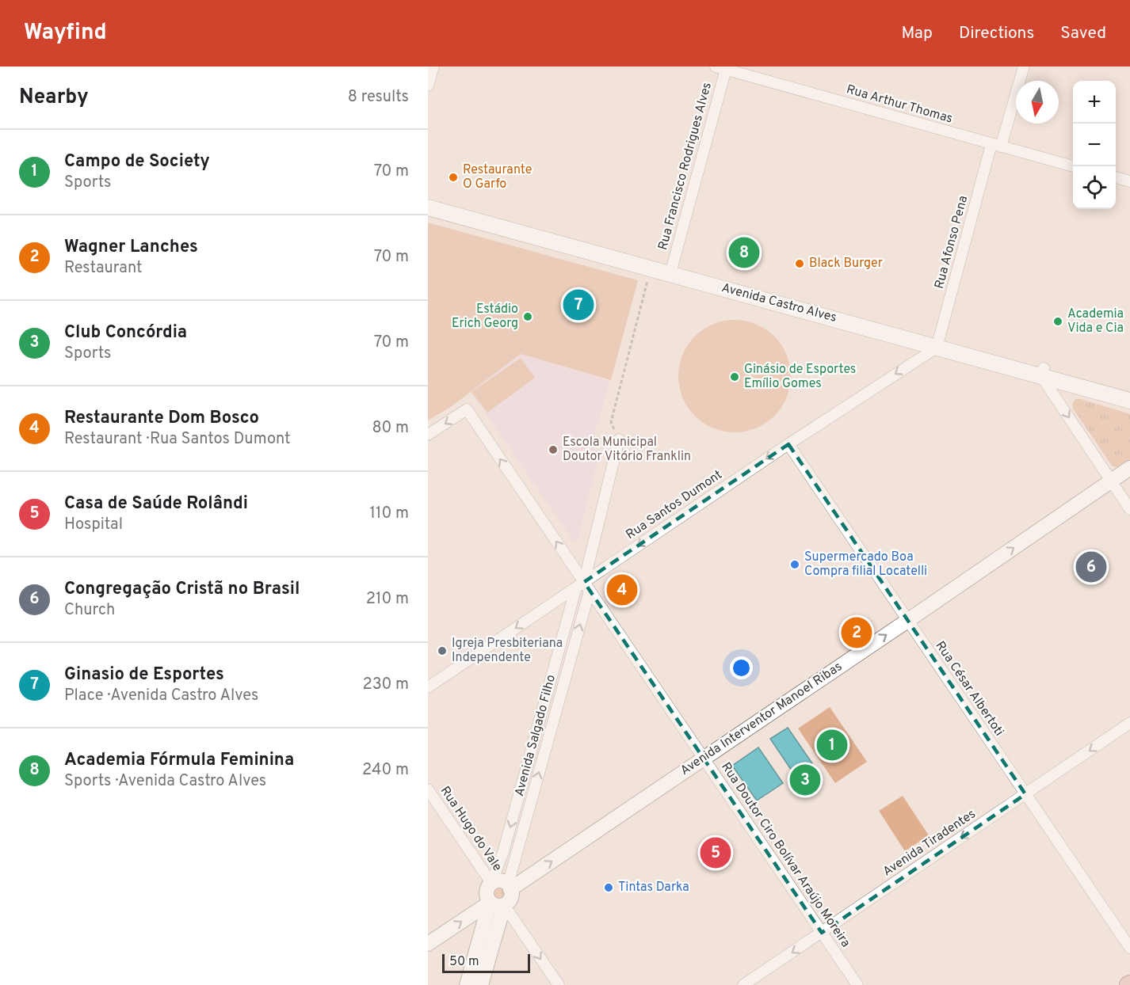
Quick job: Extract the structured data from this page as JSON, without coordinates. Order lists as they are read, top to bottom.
{
  "streets": {
    "main road": ["Avenida Castro Alves"],
    "street": [
      "Rua Arthur Thomas",
      "Rua Francisco Rodrigues Alves",
      "Rua Afonso Pena",
      "Rua Santos Dumont",
      "Rua César Albertoti",
      "Avenida Interventor Manoel Ribas",
      "Avenida Salgado Filho",
      "Rua Hugo do Vale",
      "Avenida Tiradentes",
      "Rua Doutor Ciro Bolívar Araújo Moreira"
    ]
  },
  "crossings": [
    ["Rua Arthur Thomas", "Rua Francisco Rodrigues Alves"],
    ["Rua Arthur Thomas", "Rua Afonso Pena"],
    ["Rua Francisco Rodrigues Alves", "Avenida Castro Alves"],
    ["Rua Afonso Pena", "Avenida Castro Alves"],
    ["Rua Afonso Pena", "Rua Santos Dumont"],
    ["Avenida Castro Alves", "Rua Santos Dumont"],
    ["Rua Santos Dumont", "Rua César Albertoti"],
    ["Rua Santos Dumont", "Avenida Salgado Filho"],
    ["Rua Santos Dumont", "Rua Doutor Ciro Bolívar Araújo Moreira"],
    ["Rua César Albertoti", "Avenida Interventor Manoel Ribas"],
    ["Rua César Albertoti", "Avenida Tiradentes"],
    ["Avenida Interventor Manoel Ribas", "Avenida Salgado Filho"],
    ["Avenida Interventor Manoel Ribas", "Rua Hugo do Vale"],
    ["Avenida Interventor Manoel Ribas", "Rua Doutor Ciro Bolívar Araújo Moreira"],
    ["Avenida Salgado Filho", "Rua Hugo do Vale"],
    ["Avenida Salgado Filho", "Rua Doutor Ciro Bolívar Araújo Moreira"],
    ["Avenida Tiradentes", "Rua Doutor Ciro Bolívar Araújo Moreira"]
  ],
  "one_way": ["Rua Santos Dumont", "Avenida Interventor Manoel Ribas", "Avenida Tiradentes"],
  "places": [
    "Restaurante O Garfo",
    "Black Burger",
    "Estádio Erich Georg",
    "Academia Vida e Cia",
    "Ginásio de Esportes Emílio Gomes",
    "Escola Municipal Doutor Vitório Franklin",
    "Supermercado Boa Compra filial Locatelli",
    "Igreja Presbiteriana Independente",
    "Tintas Darka"
  ],
  "scale_bar": "50 m",
  "north": "bottom",
  "page": {
    "header": "Wayfind",
    "nav": ["Map", "Directions", "Saved"],
    "heading": ["Nearby", "8 results"],
    "map_buttons": ["+", "−"],
    "list": [
      {
        "mark": "1",
        "name": "Campo de Society",
        "note": "Sports",
        "value": "70 m"
      },
      {
        "mark": "2",
        "name": "Wagner Lanches",
        "note": "Restaurant",
        "value": "70 m"
      },
      {
        "mark": "3",
        "name": "Club Concórdia",
        "note": "Sports",
        "value": "70 m"
      },
      {
        "mark": "4",
        "name": "Restaurante Dom Bosco",
        "note": "Restaurant · Rua Santos Dumont",
        "value": "80 m"
      },
      {
        "mark": "5",
        "name": "Casa de Saúde Rolândi",
        "note": "Hospital",
        "value": "110 m"
      },
      {
        "mark": "6",
        "name": "Congregação Cristã no Brasil",
        "note": "Church",
        "value": "210 m"
      },
      {
        "mark": "7",
        "name": "Ginasio de Esportes",
        "note": "Place · Avenida Castro Alves",
        "value": "230 m"
      },
      {
        "mark": "8",
        "name": "Academia Fórmula Feminina",
        "note": "Sports · Avenida Castro Alves",
        "value": "240 m"
      }
    ],
    "pins": [
      "8",
      "7",
      "6",
      "4",
      "2",
      "1",
      "3",
      "5"
    ],
    "scale": "50 m"
  }
}
